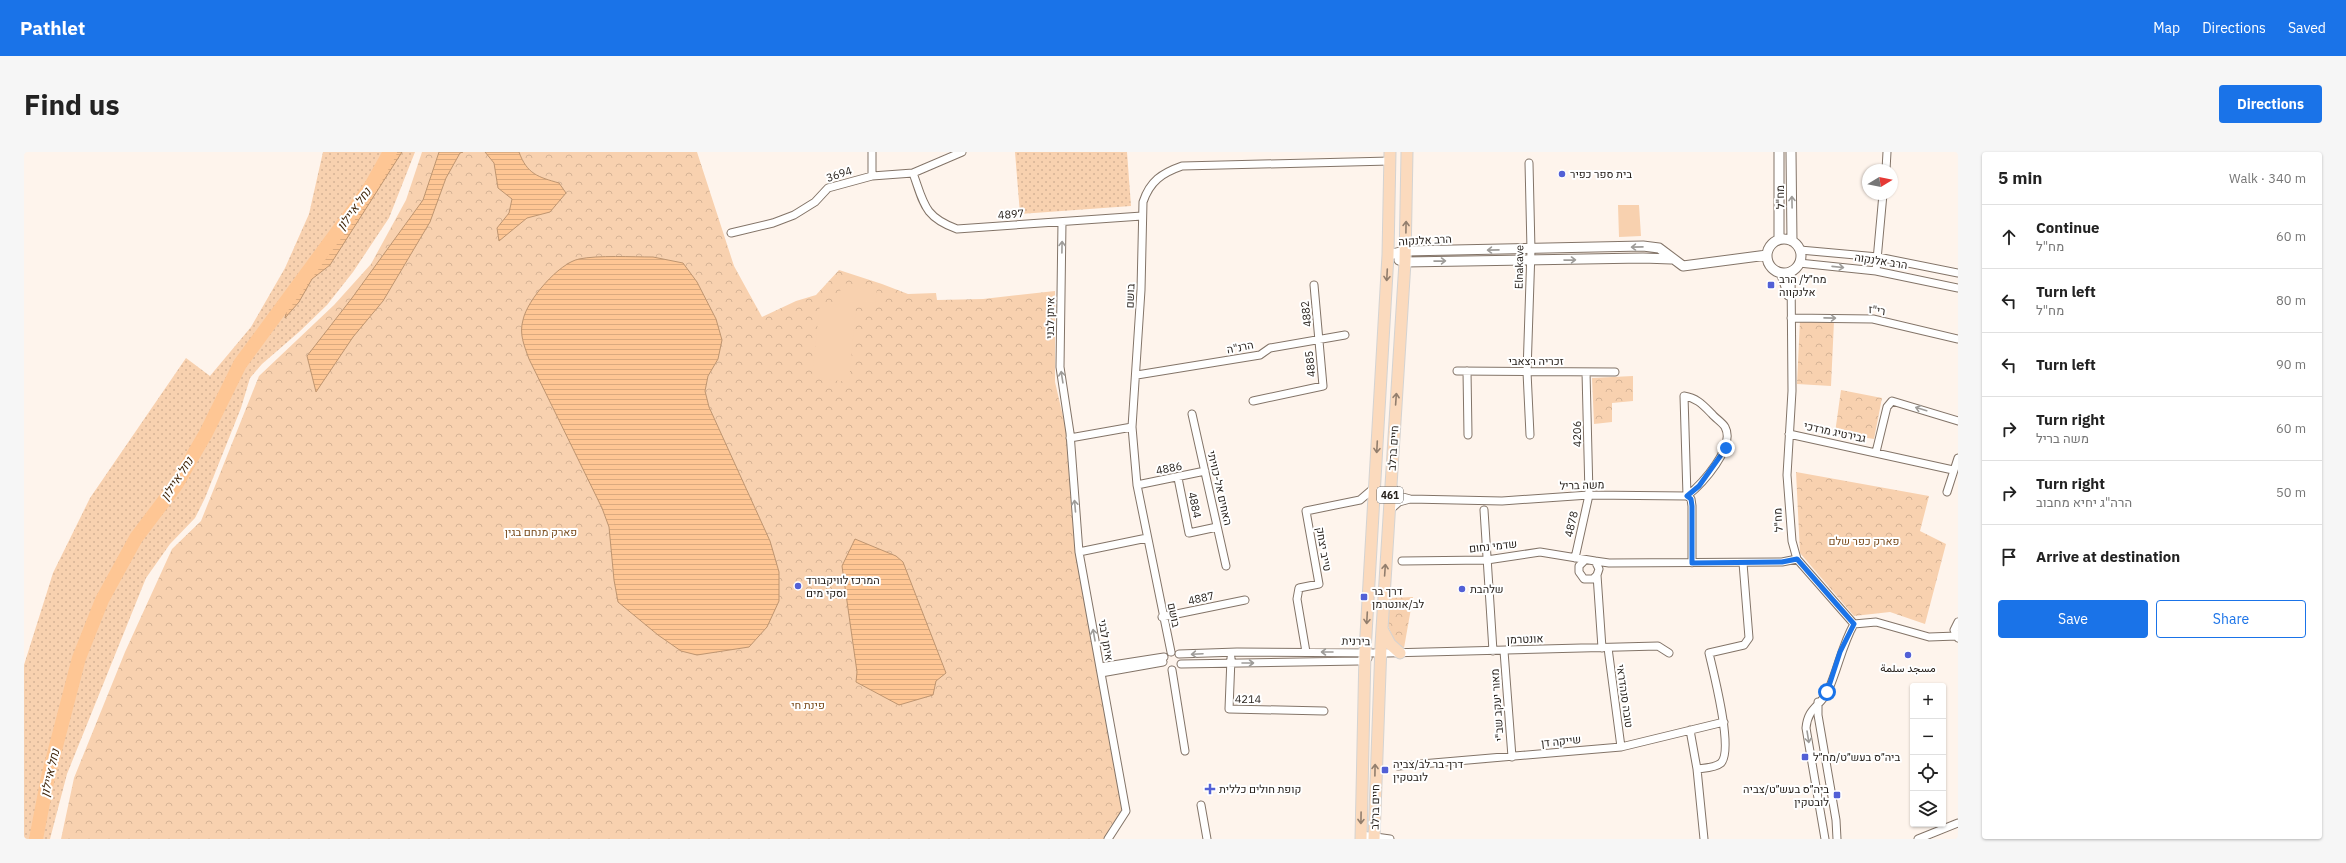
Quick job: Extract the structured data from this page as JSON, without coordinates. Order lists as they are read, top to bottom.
{
  "streets": {
    "main road": ["חיים ברלב", "461"],
    "street": [
      "3694",
      "מח\"ל",
      "4897",
      "הרב אלנקוה",
      "Elnakave",
      "בושם",
      "רי\"ז",
      "4882",
      "איתן לבני",
      "הרנ\"ה",
      "זכריה רצאבי",
      "4885",
      "גבירטיג מרדכי",
      "4206",
      "4886",
      "משה בריל",
      "האחים אל-כוויתי",
      "4884",
      "4878",
      "שדמי נחום",
      "טייב יצחק",
      "4887",
      "אונטרמן",
      "בירנית",
      "טובה סנהדראי",
      "4214",
      "מאור יעקב שב\"י",
      "שייקה דן"
    ]
  },
  "crossings": [
    ["3694", "4897"],
    ["מח\"ל", "הרב אלנקוה"],
    ["מח\"ל", "רי\"ז"],
    ["מח\"ל", "גבירטיג מרדכי"],
    ["מח\"ל", "שדמי נחום"],
    ["4897", "בושם"],
    ["4897", "איתן לבני"],
    ["הרב אלנקוה", "Elnakave"],
    ["הרב אלנקוה", "חיים ברלב"],
    ["Elnakave", "זכריה רצאבי"],
    ["בושם", "הרנ\"ה"],
    ["בושם", "חיים ברלב"],
    ["בושם", "4886"],
    ["בושם", "4887"],
    ["בושם", "בירנית"],
    ["4882", "הרנ\"ה"],
    ["4882", "4885"],
    ["הרנ\"ה", "4885"],
    ["זכריה רצאבי", "4206"],
    ["4206", "משה בריל"],
    ["4206", "4878"],
    ["חיים ברלב", "משה בריל"],
    ["חיים ברלב", "טייב יצחק"],
    ["חיים ברלב", "אונטרמן"],
    ["חיים ברלב", "בירנית"],
    ["4886", "האחים אל-כוויתי"],
    ["4886", "4884"],
    ["משה בריל", "4878"],
    ["האחים אל-כוויתי", "4884"],
    ["4878", "שדמי נחום"],
    ["שדמי נחום", "טובה סנהדראי"],
    ["טייב יצחק", "בירנית"],
    ["אונטרמן", "בירנית"],
    ["אונטרמן", "טובה סנהדראי"],
    ["אונטרמן", "מאור יעקב שב\"י"],
    ["בירנית", "4214"],
    ["טובה סנהדראי", "שייקה דן"],
    ["מאור יעקב שב\"י", "שייקה דן"]
  ],
  "one_way": ["רי\"ז", "איתן לבני"],
  "water": ["נחל איילון"],
  "parks": ["פארק מנחם בגין", "פארק כפר שלם", "פינת חי"],
  "places": {
    "other": [
      "בית ספר כפיר",
      "המרכז לוויקבורד וסקי מים",
      "שלהבת",
      "مسجد سلمة"
    ],
    "transit": [
      "מח״ל/ הרב אלנקווה",
      "דרך בר לב/אונטרמן",
      "ביה״ס בעש״ט/מח״ל",
      "דרך בר לב/צביה לובטקין",
      "ביה״ס בעש״ט/צביה לובטקין"
    ],
    "health": ["קופת חולים כללית"]
  },
  "north": "right",
  "page": {
    "header": "Pathlet",
    "nav": ["Map", "Directions", "Saved"],
    "buttons": [
      "Directions",
      ["Save", "Share"]
    ],
    "title": "Find us",
    "heading": ["5 min", "Walk · 340 m"],
    "list": [
      ["Continue", "מח\"ל", "60 m"],
      ["Turn left", "מח\"ל", "80 m"],
      ["Turn left", "90 m"],
      ["Turn right", "משה בריל", "60 m"],
      ["Turn right", "הרה\"ג יחיא מחבוב", "50 m"],
      "Arrive at destination"
    ],
    "map_buttons": ["+", "−"]
  }
}
